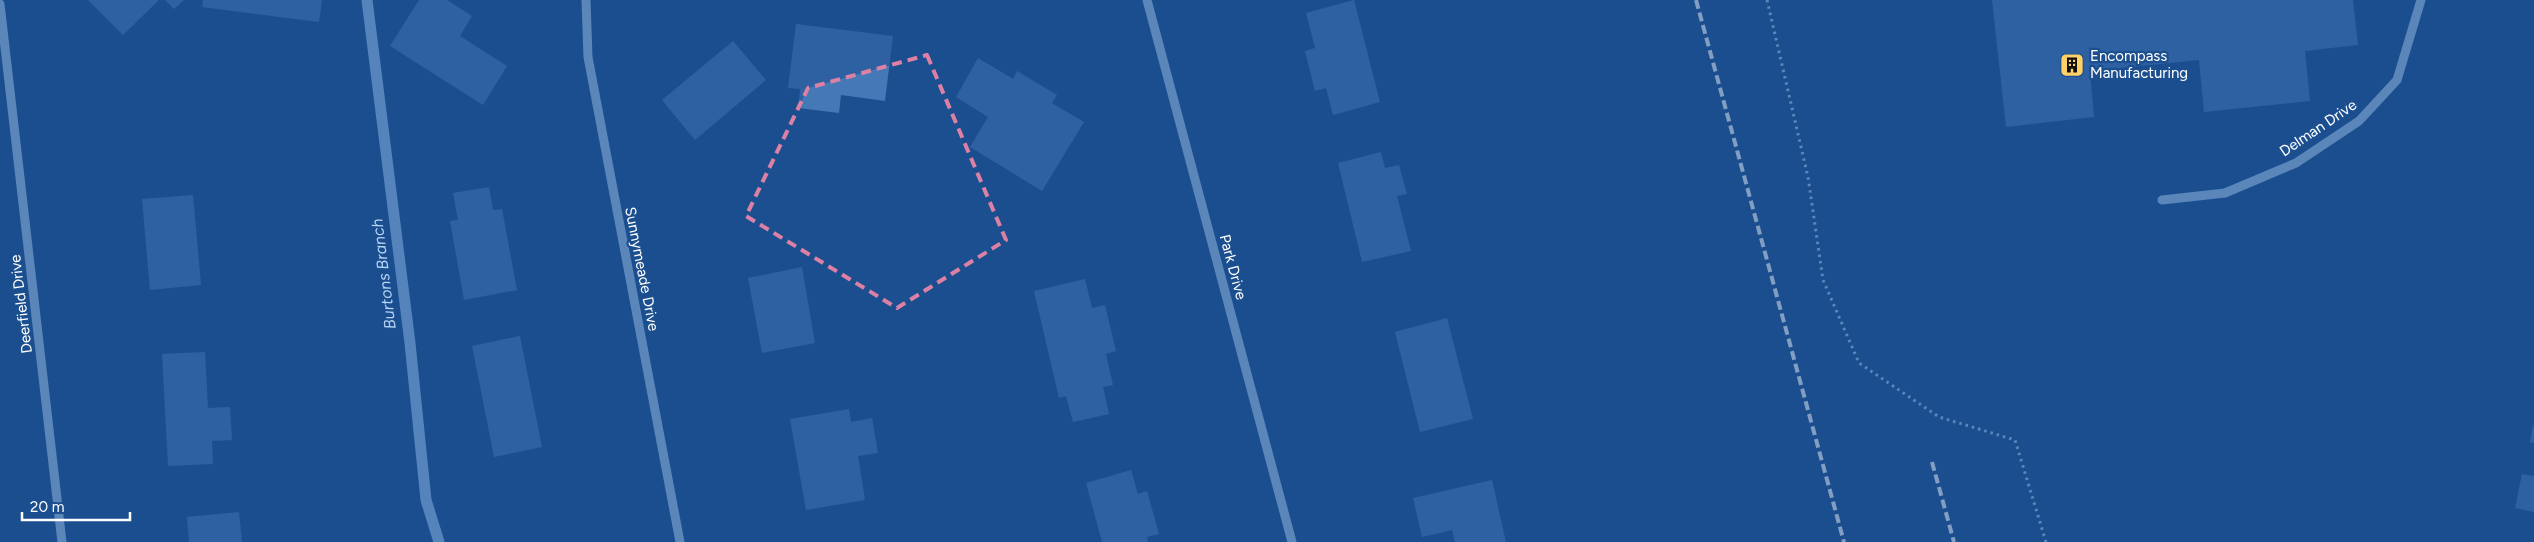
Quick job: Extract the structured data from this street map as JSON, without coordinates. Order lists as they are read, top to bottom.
{
  "streets": {
    "street": [
      "Delman Drive",
      "Park Drive",
      "Sunnymeade Drive",
      "Deerfield Drive"
    ]
  },
  "water": ["Burtons Branch"],
  "places": {
    "building": ["Encompass Manufacturing"]
  },
  "scale_bar": "20 m"
}
